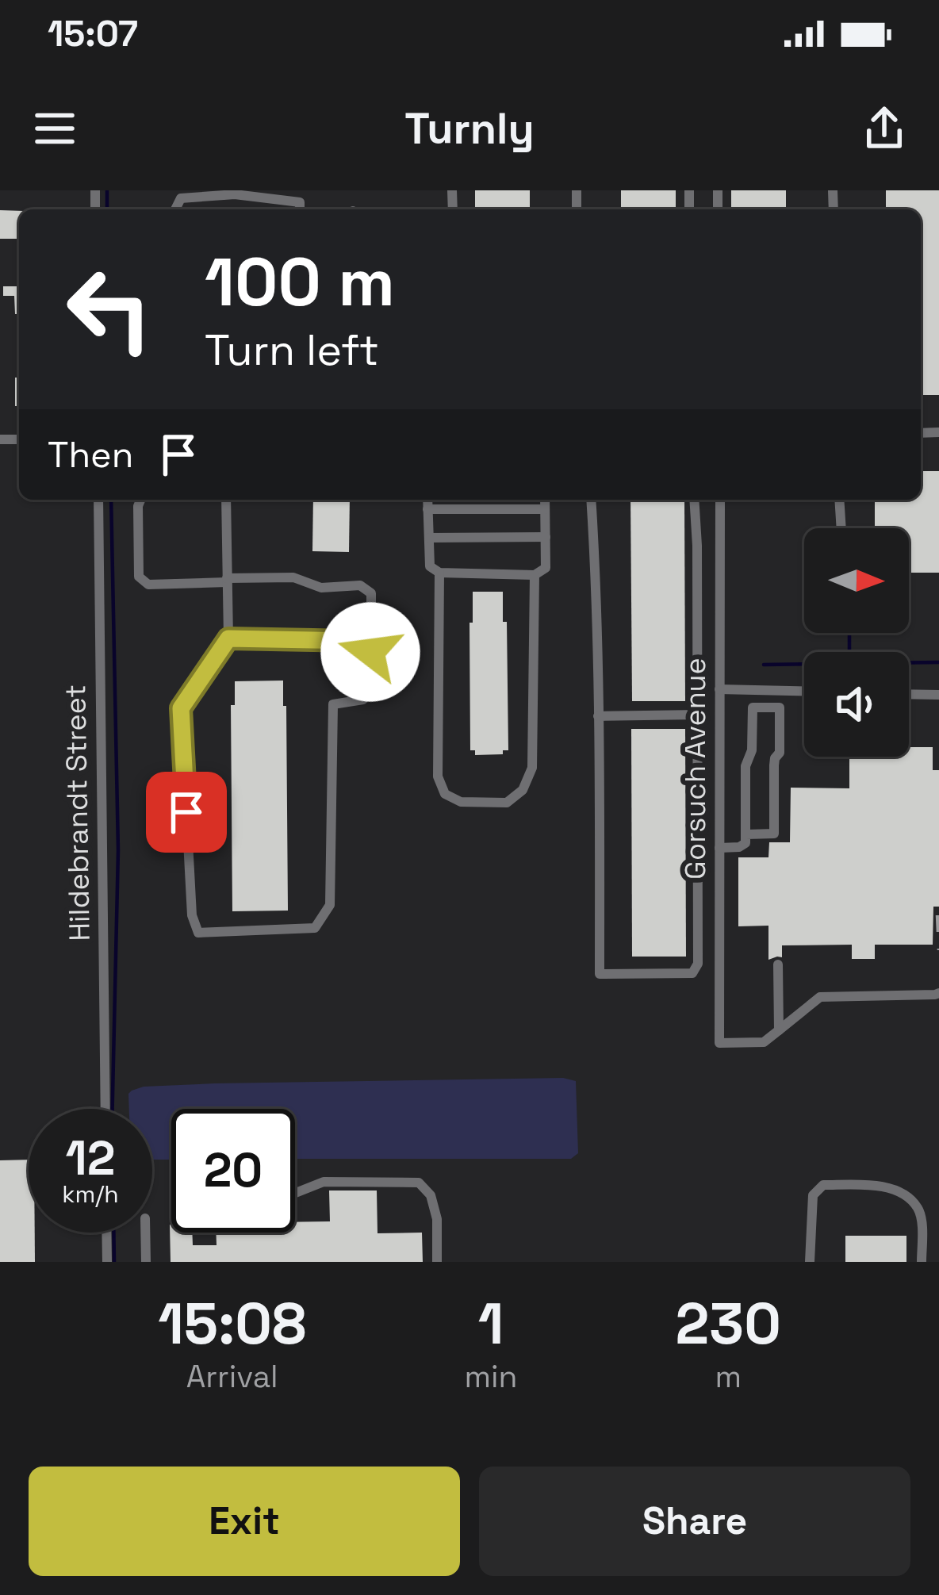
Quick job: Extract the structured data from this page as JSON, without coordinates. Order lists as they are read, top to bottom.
{
  "streets": {
    "street": ["Gorsuch Avenue", "Hildebrandt Street"]
  },
  "north": "right",
  "page": {
    "status": "15:07",
    "header": "Turnly",
    "turn": ["100 m", "Turn left"],
    "then": "Then",
    "speed": "12 km/h",
    "limit": "20",
    "eta": [
      "15:08",
      "Arrival",
      "1",
      "min",
      "230",
      "m"
    ],
    "buttons": ["Exit", "Share"]
  }
}
